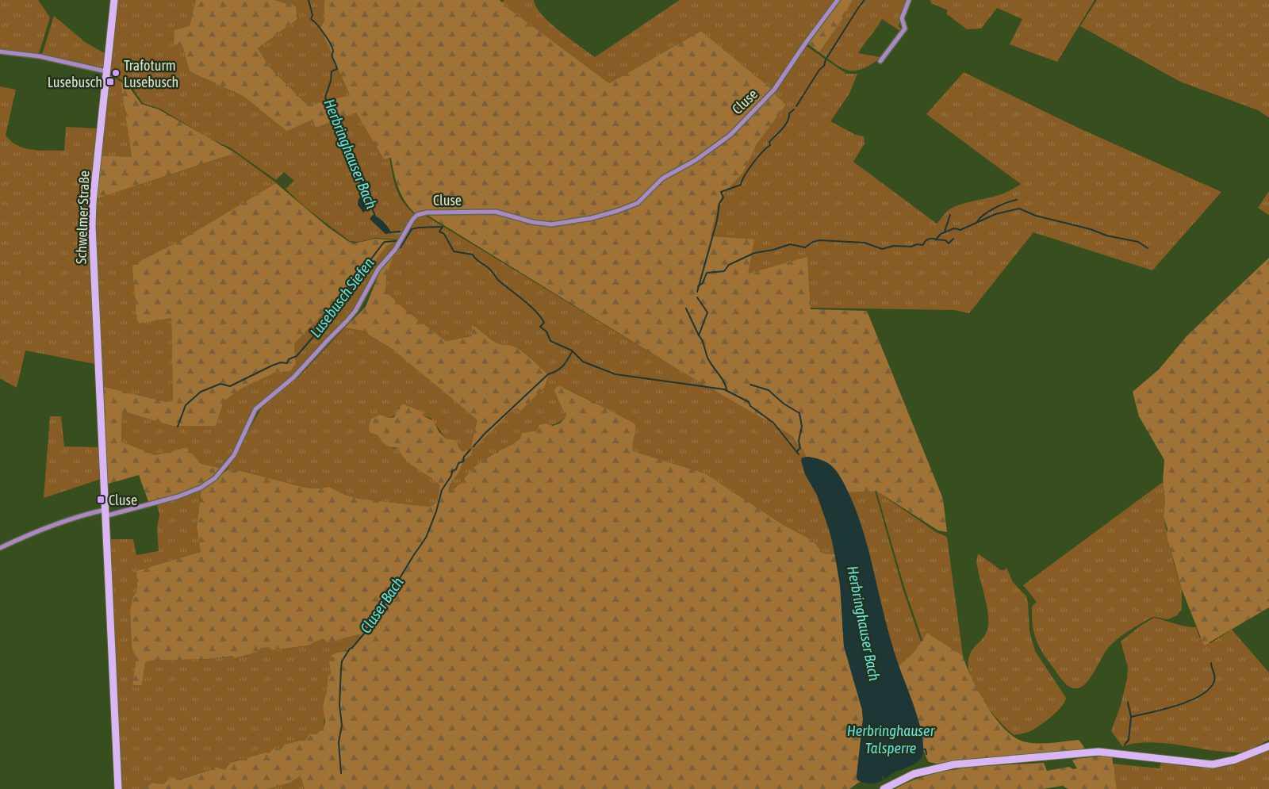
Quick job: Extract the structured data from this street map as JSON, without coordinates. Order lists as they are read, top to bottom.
{
  "streets": {
    "main road": ["Schwelmer Straße"],
    "street": ["Cluse"]
  },
  "crossings": [
    ["Cluse", "Schwelmer Straße"]
  ],
  "water": [
    "Herbringhauser Bach",
    "Lusebusch Siefen",
    "Cluser Bach",
    "Herbringhauser Talsperre"
  ],
  "places": {
    "other": ["Trafoturm Lusebusch"],
    "transit": ["Lusebusch", "Cluse"]
  }
}
